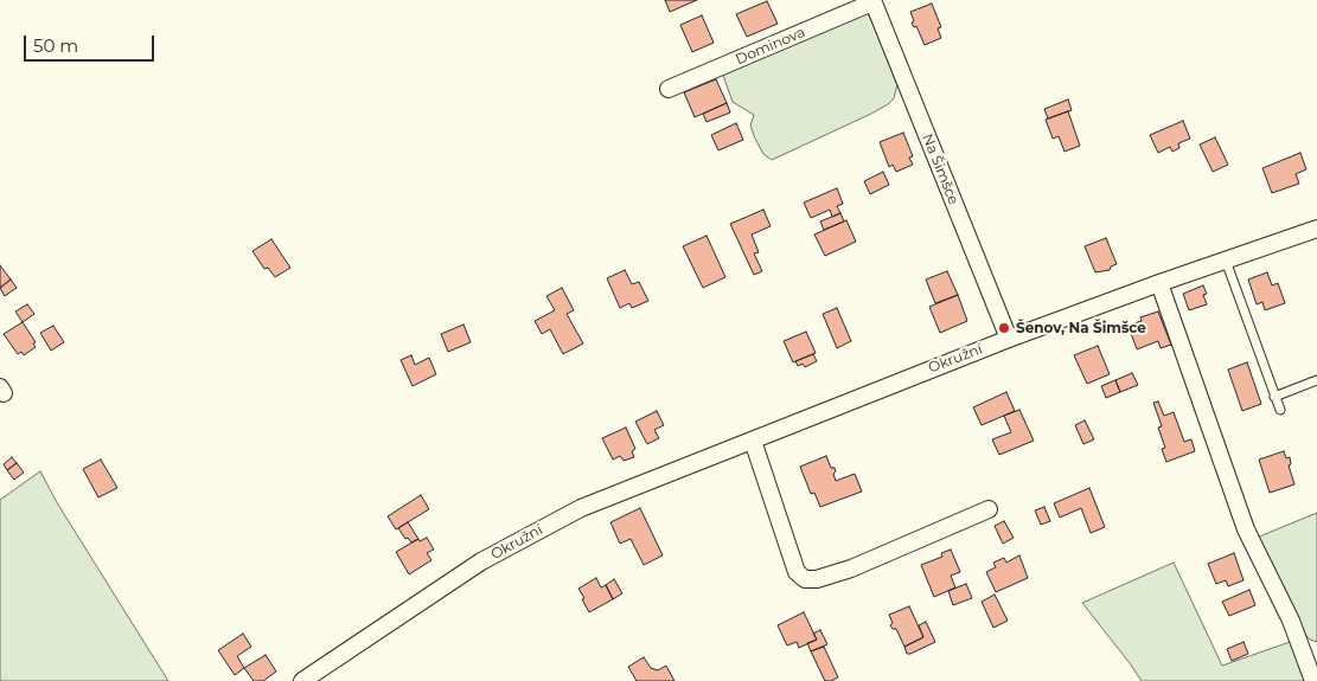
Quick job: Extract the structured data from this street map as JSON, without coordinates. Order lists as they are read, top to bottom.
{
  "streets": {
    "street": ["Dominova", "Na Šimšce", "Okružní"]
  },
  "crossings": [
    ["Dominova", "Na Šimšce"],
    ["Na Šimšce", "Okružní"]
  ],
  "places": ["Šenov, Na Šimšce"],
  "scale_bar": "50 m"
}
